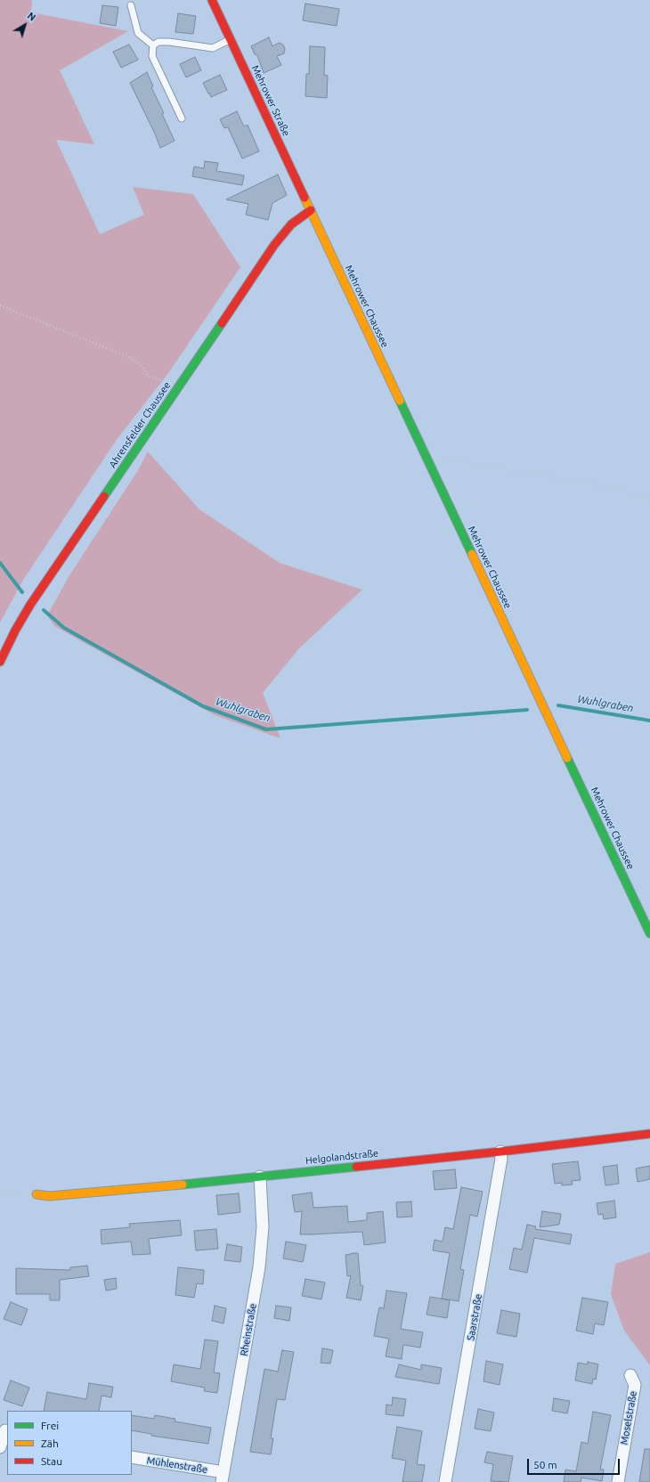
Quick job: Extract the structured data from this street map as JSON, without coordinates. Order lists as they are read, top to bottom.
{
  "streets": {
    "main road": [
      "Mehrower Straße",
      "Mehrower Chaussee",
      "Ahrensfelder Chaussee",
      "Helgolandstraße"
    ],
    "street": [
      "Saarstraße",
      "Rheinstraße",
      "Moselstraße",
      "Mühlenstraße"
    ]
  },
  "crossings": [
    ["Mehrower Straße", "Mehrower Chaussee"],
    ["Mehrower Straße", "Ahrensfelder Chaussee"],
    ["Mehrower Chaussee", "Ahrensfelder Chaussee"],
    ["Helgolandstraße", "Saarstraße"],
    ["Helgolandstraße", "Rheinstraße"],
    ["Rheinstraße", "Mühlenstraße"]
  ],
  "water": ["Wuhlgraben"],
  "legend": ["Frei", "Zäh", "Stau"],
  "scale_bar": "50 m",
  "north": "top right"
}
